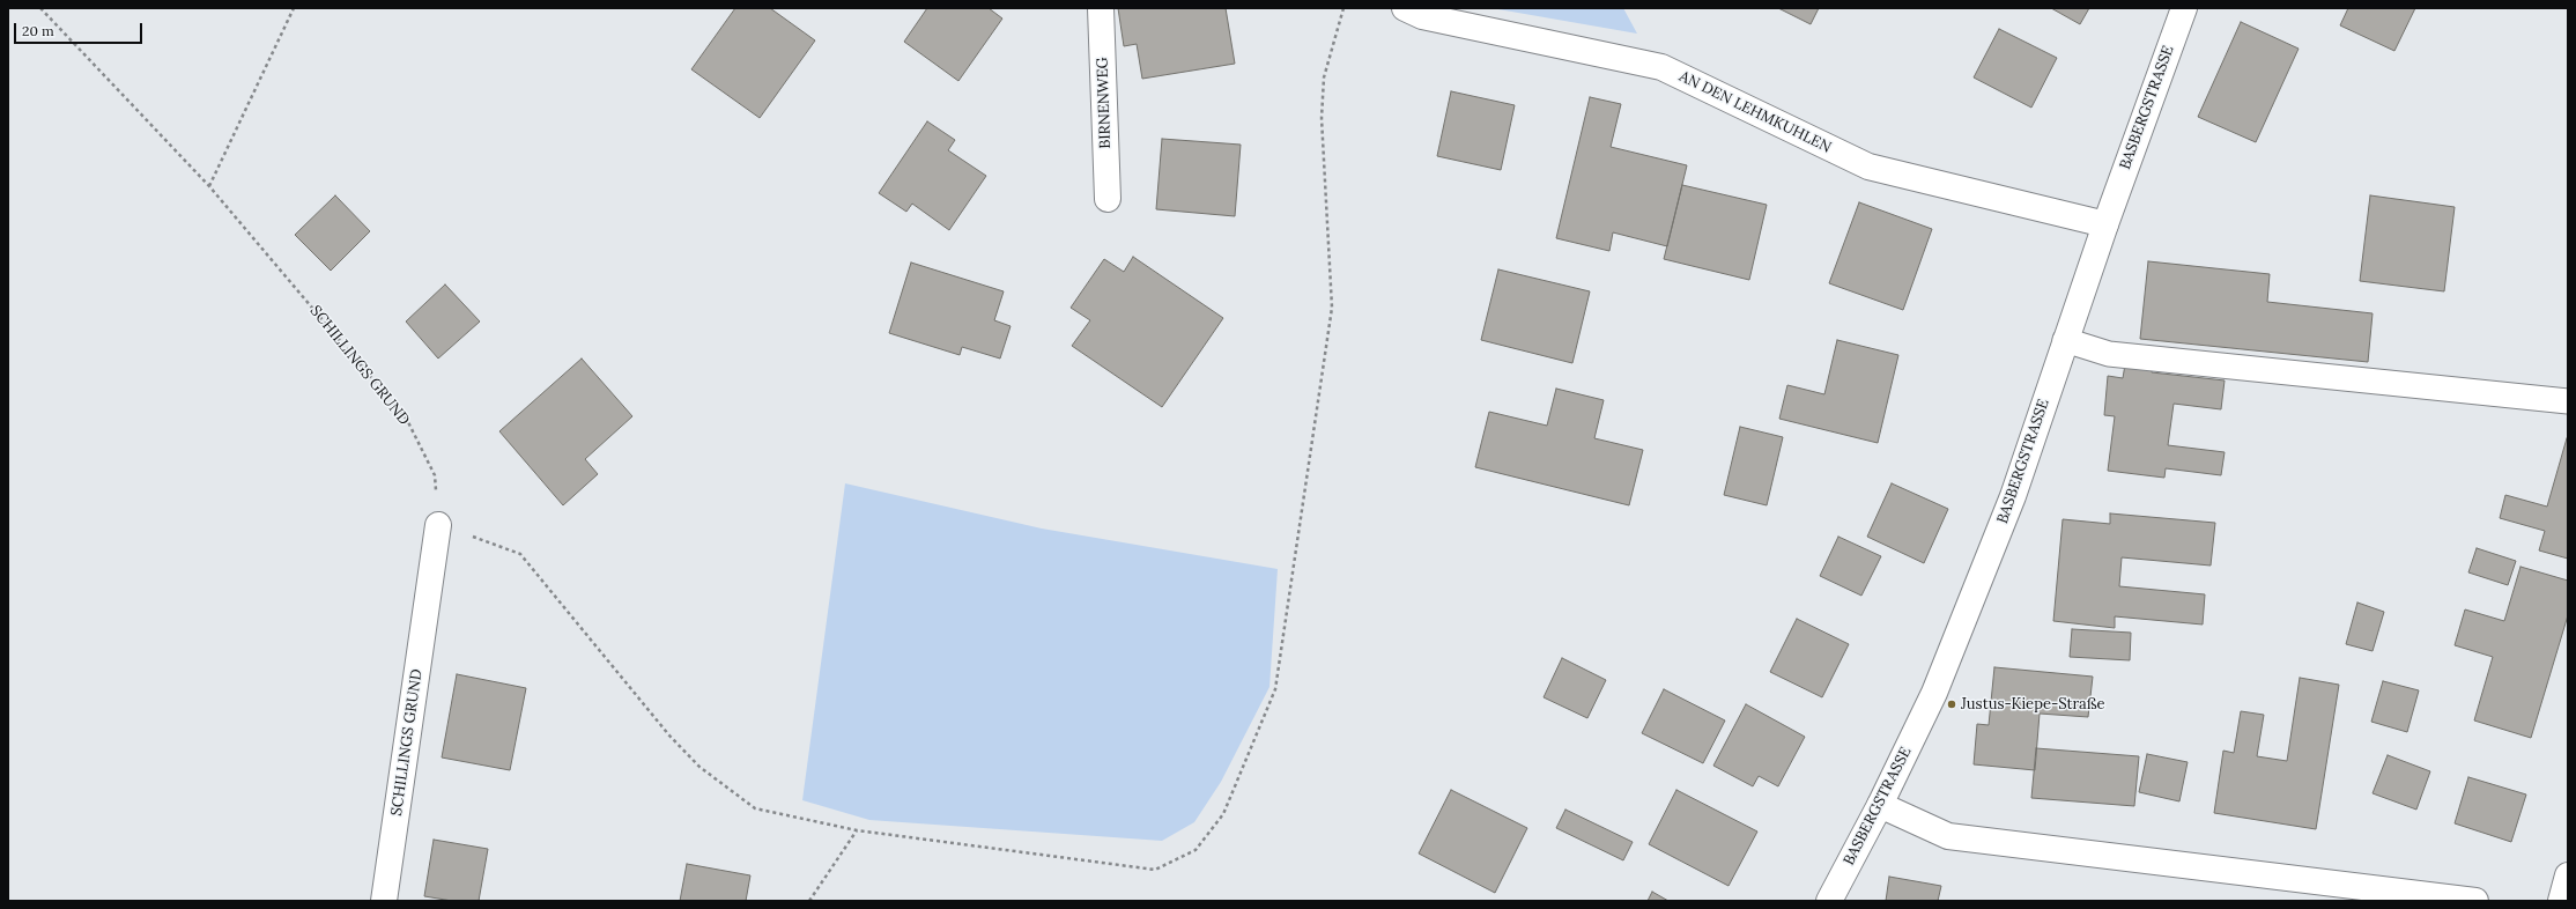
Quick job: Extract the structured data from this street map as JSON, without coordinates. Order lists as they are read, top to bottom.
{
  "streets": {
    "street": [
      "BIRNENWEG",
      "BASBERGSTRASSE",
      "AN DEN LEHMKUHLEN",
      "SCHILLINGS GRUND"
    ]
  },
  "crossings": [
    ["BASBERGSTRASSE", "AN DEN LEHMKUHLEN"]
  ],
  "places": ["Justus-Kiepe-Straße"],
  "scale_bar": "20 m"
}
